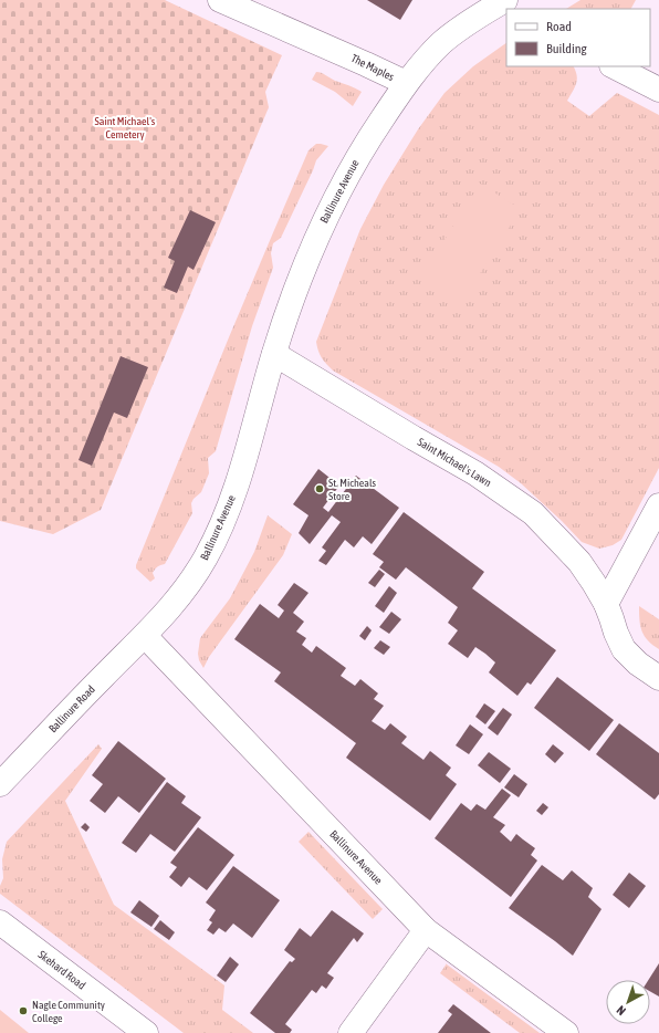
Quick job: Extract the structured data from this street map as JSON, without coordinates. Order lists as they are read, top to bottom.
{
  "streets": {
    "street": [
      "The Maples",
      "Ballinure Avenue",
      "Saint Michael's Lawn",
      "Ballinure Road",
      "Skehard Road"
    ]
  },
  "crossings": [
    ["The Maples", "Ballinure Avenue"],
    ["Ballinure Avenue", "Saint Michael's Lawn"],
    ["Ballinure Avenue", "Ballinure Road"]
  ],
  "parks": ["Saint Michael's Cemetery"],
  "places": ["St. Micheals Store", "Nagle Community College"],
  "legend": ["Road", "Building"],
  "north": "bottom left"
}
